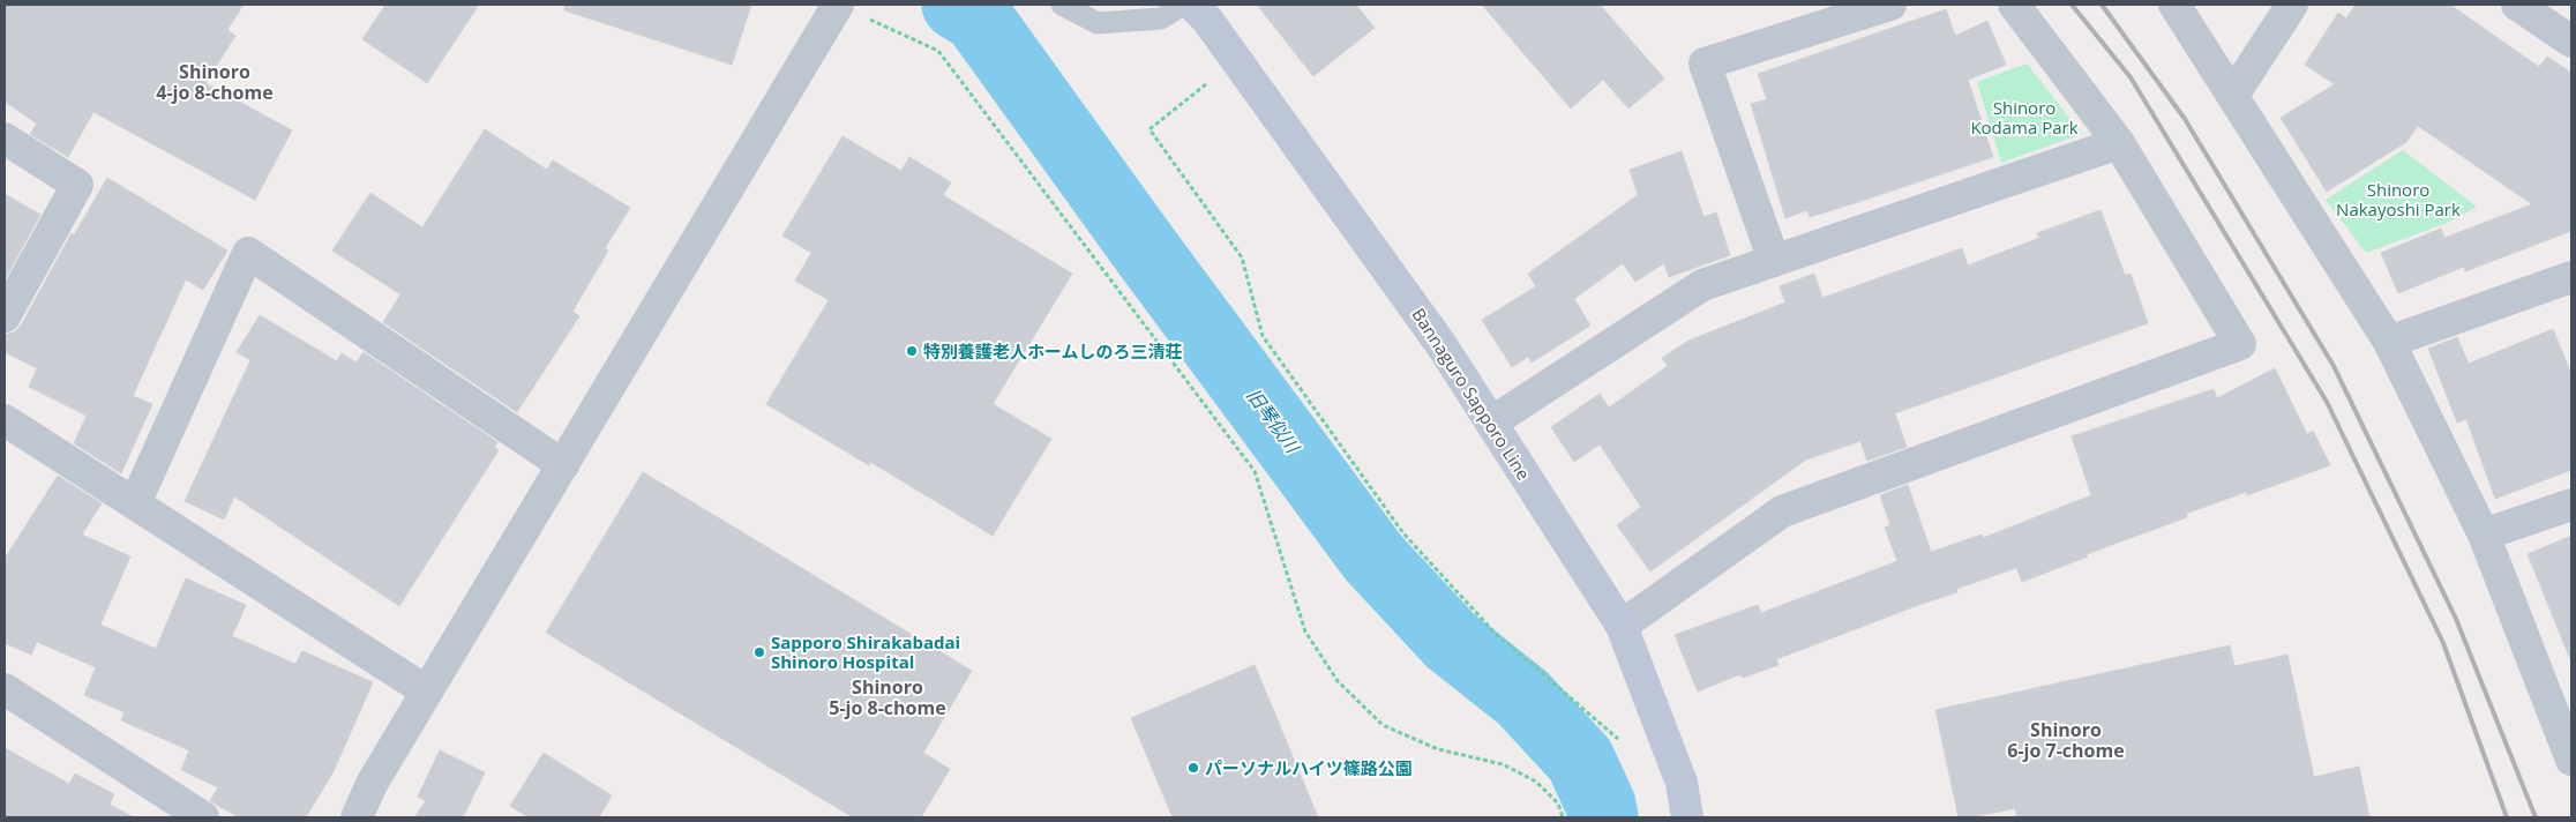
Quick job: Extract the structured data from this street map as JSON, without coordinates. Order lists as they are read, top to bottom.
{
  "streets": {
    "main road": ["Bannaguro Sapporo Line"]
  },
  "districts": ["Shinoro 4-jo 8-chome", "Shinoro 5-jo 8-chome", "Shinoro 6-jo 7-chome"],
  "water": ["旧琴似川"],
  "parks": ["Shinoro Kodama Park", "Shinoro Nakayoshi Park"],
  "places": ["特別養護老人ホームしのろ三清荘", "Sapporo Shirakabadai Shinoro Hospital", "パーソナルハイツ篠路公園"]
}
